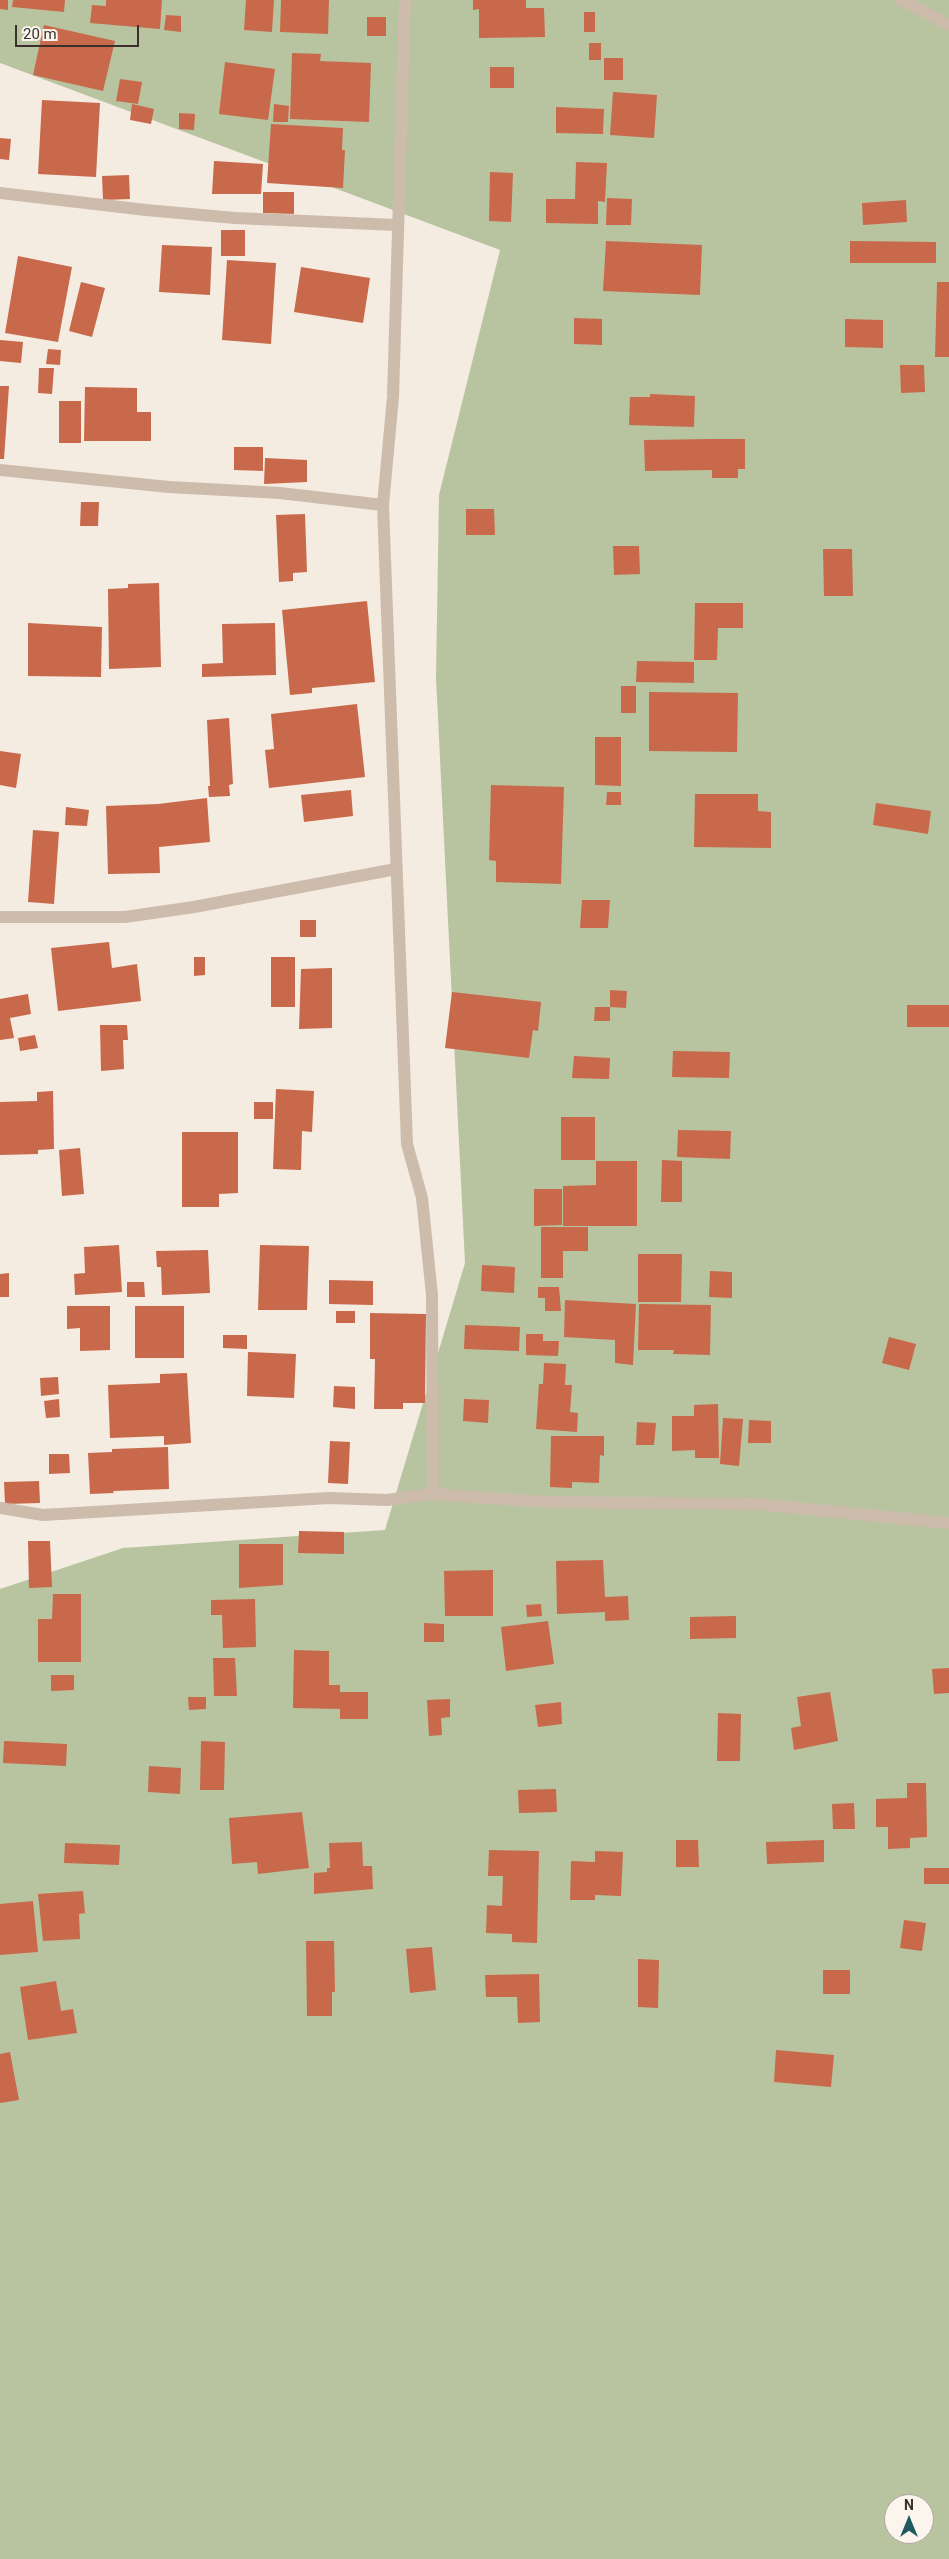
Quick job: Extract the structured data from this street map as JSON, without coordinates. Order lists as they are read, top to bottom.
{
  "scale_bar": "20 m",
  "north": "top"
}
